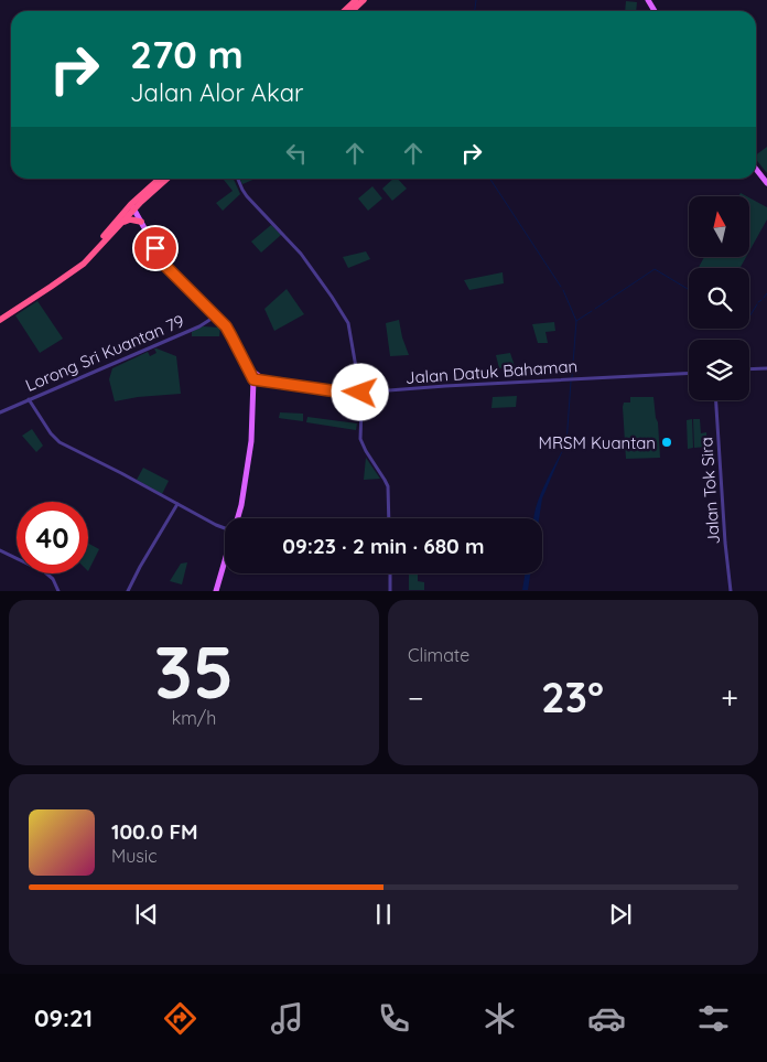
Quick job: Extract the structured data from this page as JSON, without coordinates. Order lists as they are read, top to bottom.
{
  "streets": {
    "street": ["Lorong Sri Kuantan 79", "Jalan Datuk Bahaman", "Jalan Tok Sira"]
  },
  "places": ["MRSM Kuantan"],
  "north": "top",
  "page": {
    "turn": ["270 m", "Jalan Alor Akar"],
    "limit": "40",
    "trip": "09:23 · 2 min · 680 m",
    "tile": [
      ["35", "km/h"],
      "Climate"
    ],
    "heat": ["−", "23°", "+"],
    "song": ["100.0 FM", "Music"],
    "tabs": "09:21"
  }
}
